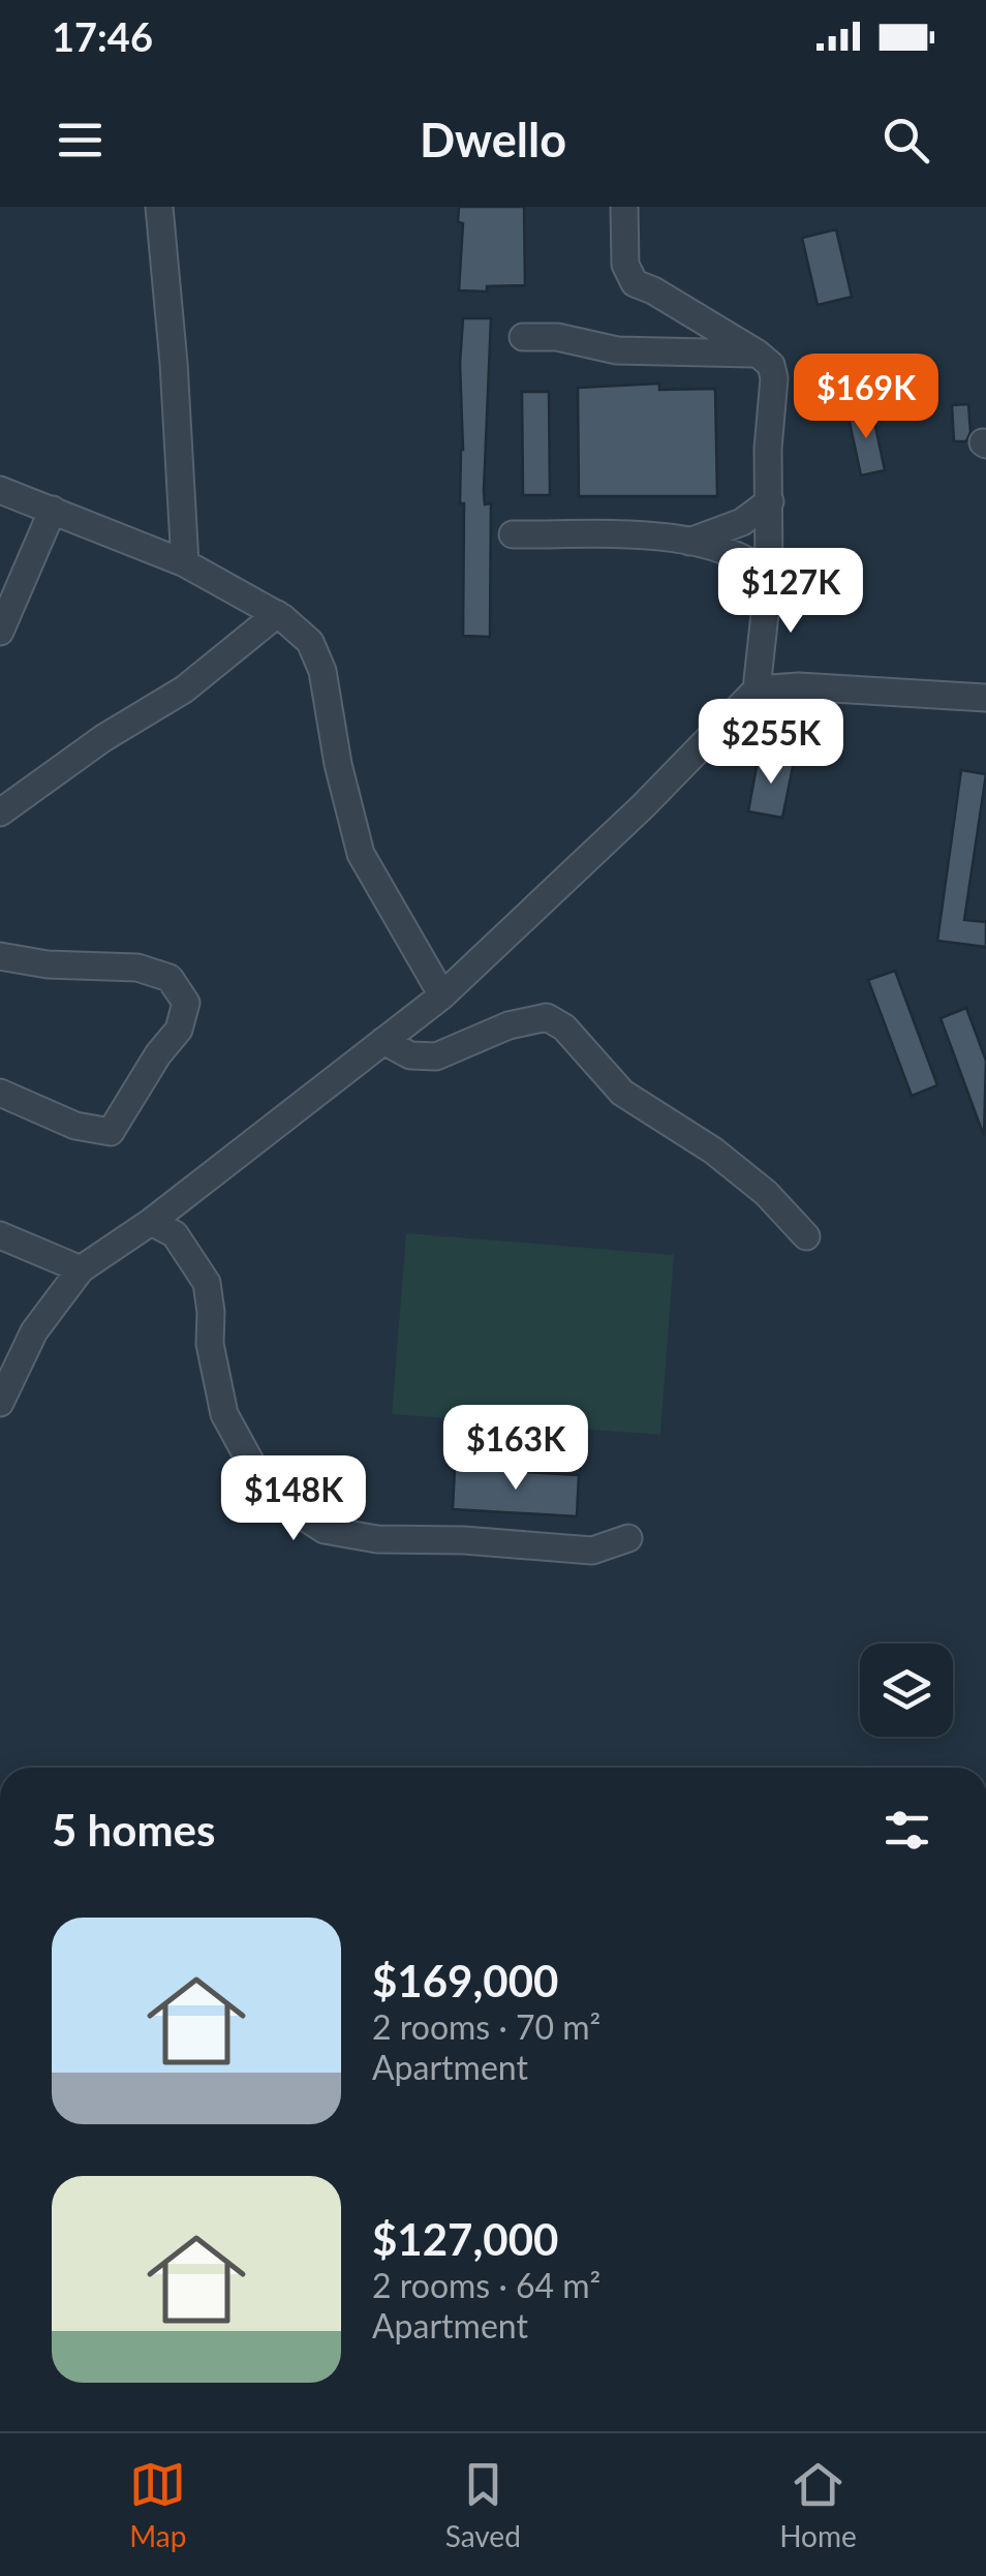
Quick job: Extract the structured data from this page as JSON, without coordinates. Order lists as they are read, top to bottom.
{
  "page": {
    "status": "17:46",
    "header": "Dwello",
    "price": [
      "$169K",
      "$127K",
      "$255K",
      "$163K",
      "$148K"
    ],
    "heading": "5 homes",
    "list": [
      {
        "name": "$169,000",
        "note": "2 rooms · 70 m² · Apartment"
      },
      {
        "name": "$127,000",
        "note": "2 rooms · 64 m² · Apartment"
      }
    ],
    "tabs": ["Map", "Saved", "Home"]
  }
}
